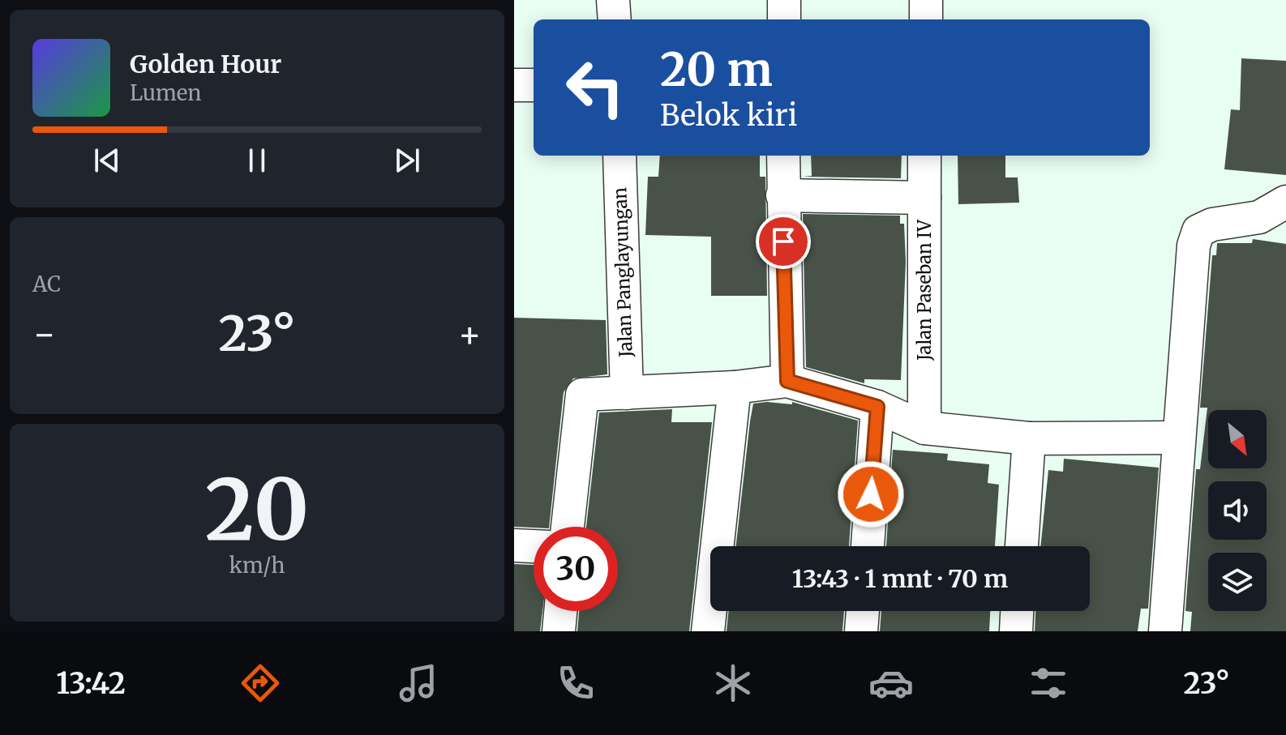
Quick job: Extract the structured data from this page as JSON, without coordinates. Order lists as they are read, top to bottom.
{
  "streets": {
    "street": ["Jalan Panglayungan", "Jalan Paseban IV"]
  },
  "north": "bottom right",
  "page": {
    "turn": ["20 m", "Belok kiri"],
    "song": ["Golden Hour", "Lumen"],
    "tile": [
      "AC",
      ["20", "km/h"]
    ],
    "heat": ["−", "23°", "+"],
    "limit": "30",
    "trip": "13:43 · 1 mnt · 70 m",
    "tabs": ["13:42", "23°"]
  }
}
